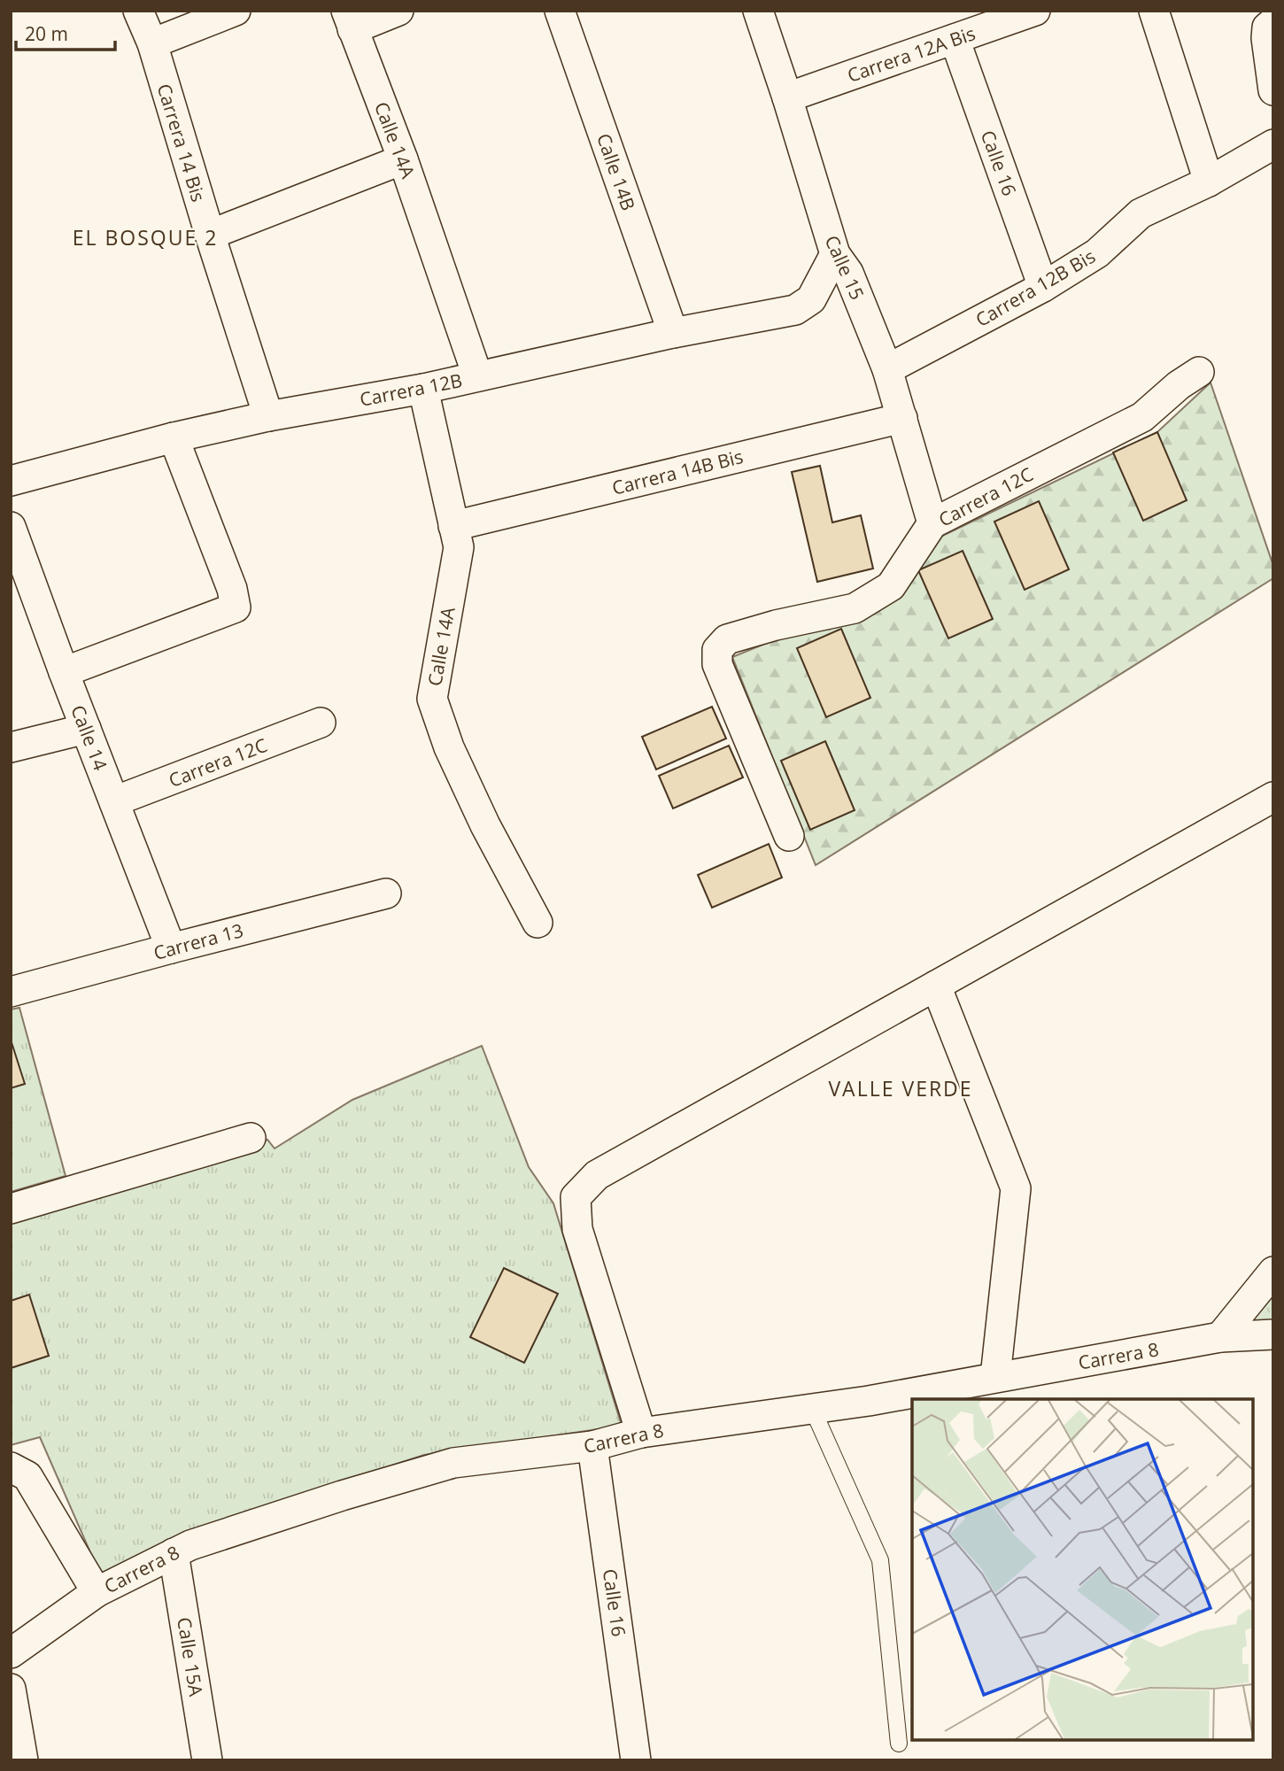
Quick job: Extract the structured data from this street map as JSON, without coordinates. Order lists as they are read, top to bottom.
{
  "streets": {
    "street": [
      "Carrera 12A Bis",
      "Calle 14A",
      "Carrera 14 Bis",
      "Calle 16",
      "Calle 14B",
      "Calle 15",
      "Carrera 12B Bis",
      "Carrera 12B",
      "Carrera 14B Bis",
      "Carrera 12C",
      "Calle 14",
      "Carrera 13",
      "Carrera 8",
      "Calle 15A"
    ]
  },
  "crossings": [
    ["Carrera 12A Bis", "Calle 16"],
    ["Carrera 12A Bis", "Calle 15"],
    ["Calle 14A", "Carrera 12B"],
    ["Calle 14A", "Carrera 14B Bis"],
    ["Carrera 14 Bis", "Carrera 12B"],
    ["Calle 16", "Carrera 12B Bis"],
    ["Calle 16", "Carrera 8"],
    ["Calle 14B", "Carrera 12B"],
    ["Calle 15", "Carrera 12B Bis"],
    ["Calle 15", "Carrera 12B"],
    ["Calle 15", "Carrera 14B Bis"],
    ["Calle 15", "Carrera 12C"],
    ["Carrera 12C", "Calle 14"],
    ["Calle 14", "Carrera 13"],
    ["Carrera 8", "Calle 15A"]
  ],
  "districts": ["EL BOSQUE 2", "VALLE VERDE"],
  "scale_bar": "20 m"
}
